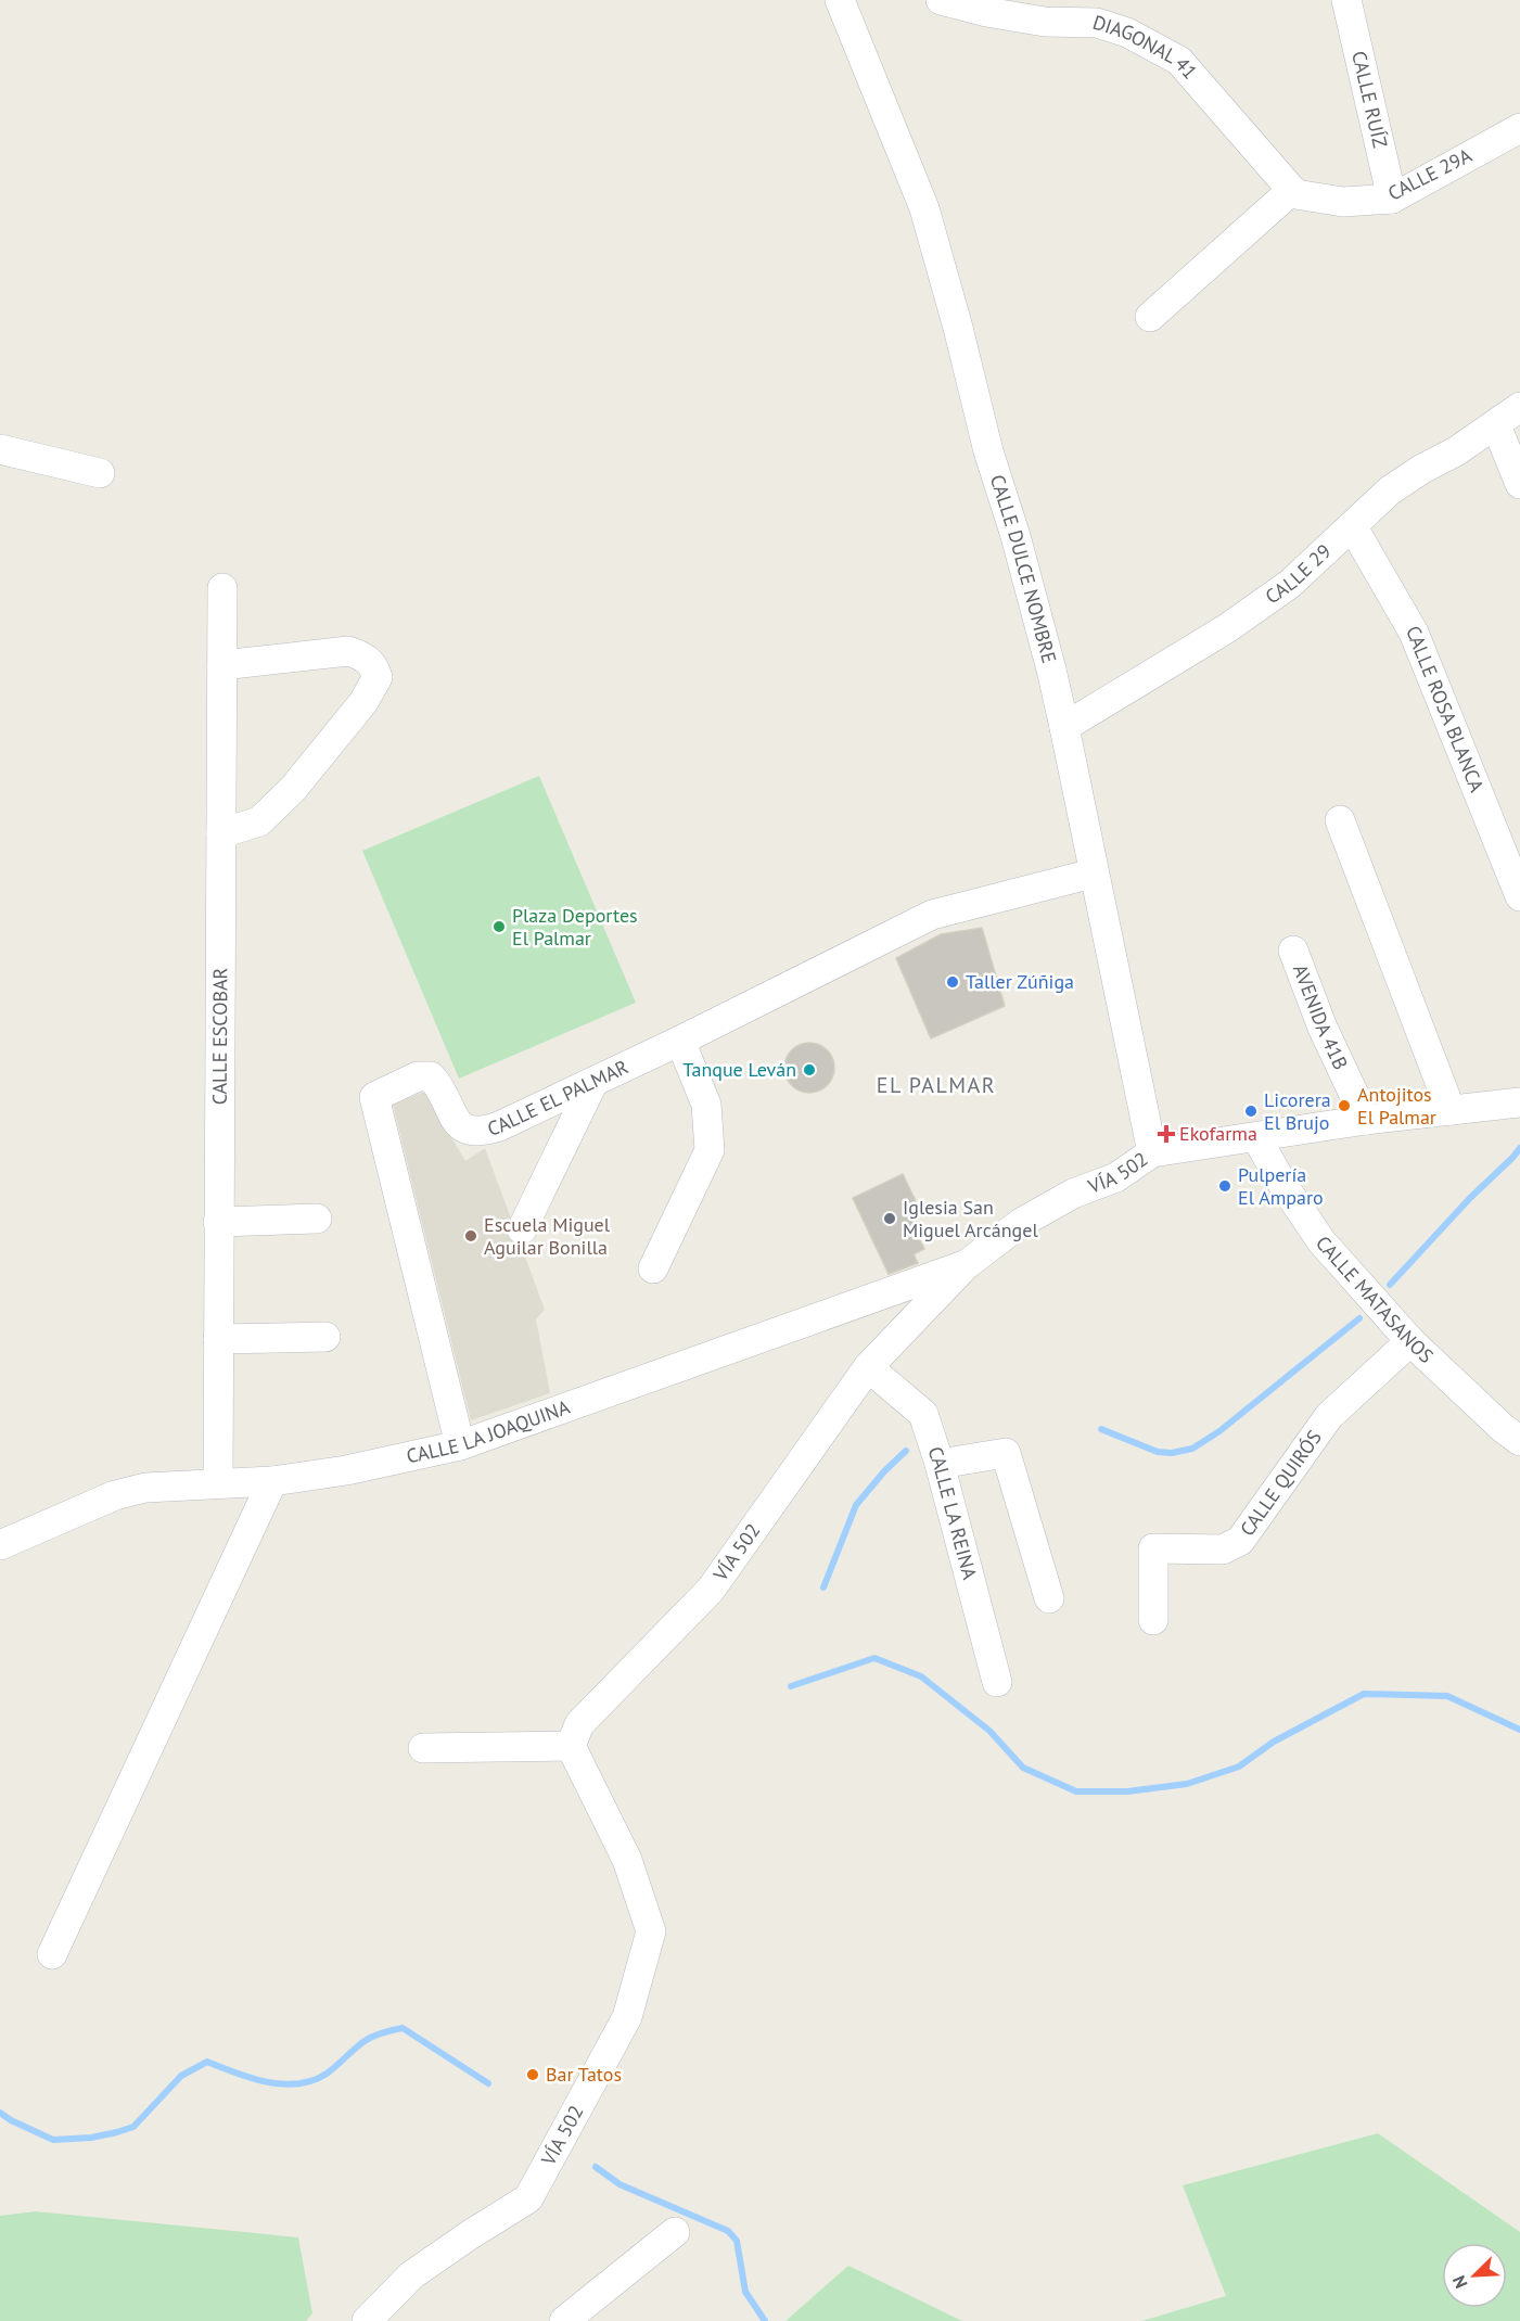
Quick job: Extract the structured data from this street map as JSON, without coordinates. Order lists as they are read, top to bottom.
{
  "streets": {
    "street": [
      "DIAGONAL 41",
      "CALLE RUÍZ",
      "CALLE 29A",
      "CALLE DULCE NOMBRE",
      "CALLE 29",
      "CALLE ROSA BLANCA",
      "AVENIDA 41B",
      "CALLE ESCOBAR",
      "CALLE EL PALMAR",
      "VÍA 502",
      "CALLE MATASANOS",
      "CALLE LA JOAQUINA",
      "CALLE QUIRÓS",
      "CALLE LA REINA"
    ]
  },
  "crossings": [
    ["DIAGONAL 41", "CALLE 29A"],
    ["CALLE RUÍZ", "CALLE 29A"],
    ["CALLE DULCE NOMBRE", "CALLE 29"],
    ["CALLE DULCE NOMBRE", "CALLE EL PALMAR"],
    ["CALLE DULCE NOMBRE", "VÍA 502"],
    ["CALLE 29", "CALLE ROSA BLANCA"],
    ["AVENIDA 41B", "VÍA 502"],
    ["CALLE ESCOBAR", "CALLE LA JOAQUINA"],
    ["CALLE EL PALMAR", "CALLE LA JOAQUINA"],
    ["VÍA 502", "CALLE MATASANOS"],
    ["VÍA 502", "CALLE LA JOAQUINA"],
    ["VÍA 502", "CALLE LA REINA"],
    ["CALLE MATASANOS", "CALLE QUIRÓS"]
  ],
  "districts": ["EL PALMAR"],
  "places": {
    "other": [
      "Plaza Deportes El Palmar",
      "Taller Zúñiga",
      "Tanque Leván",
      "Antojitos El Palmar",
      "Licorera El Brujo",
      "Pulpería El Amparo",
      "Iglesia San Miguel Arcángel",
      "Escuela Miguel Aguilar Bonilla",
      "Bar Tatos"
    ],
    "health": ["Ekofarma"]
  },
  "north": "bottom left"
}
